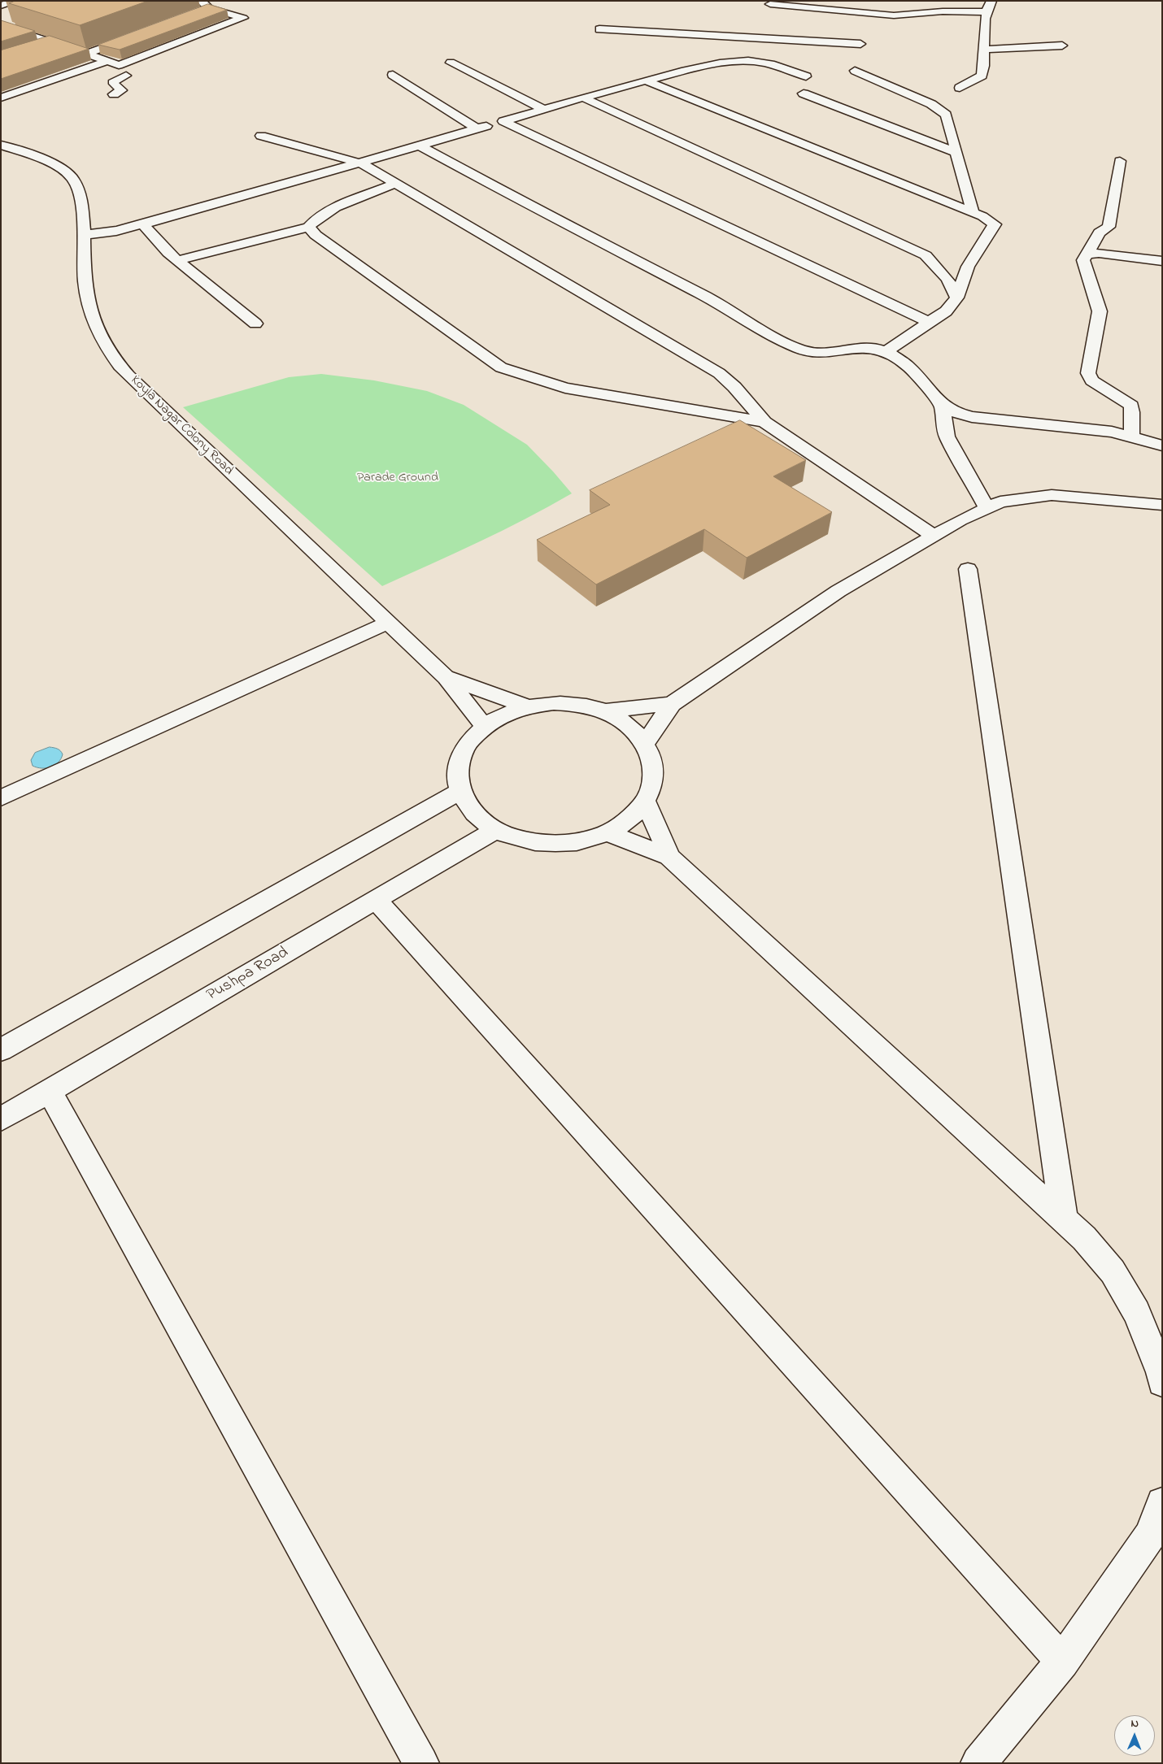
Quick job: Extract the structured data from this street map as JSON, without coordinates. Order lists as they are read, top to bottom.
{
  "streets": {
    "street": ["Koyla Nagar Colony Road", "Pushpa Road"]
  },
  "parks": ["Parade Ground"],
  "north": "top"
}
